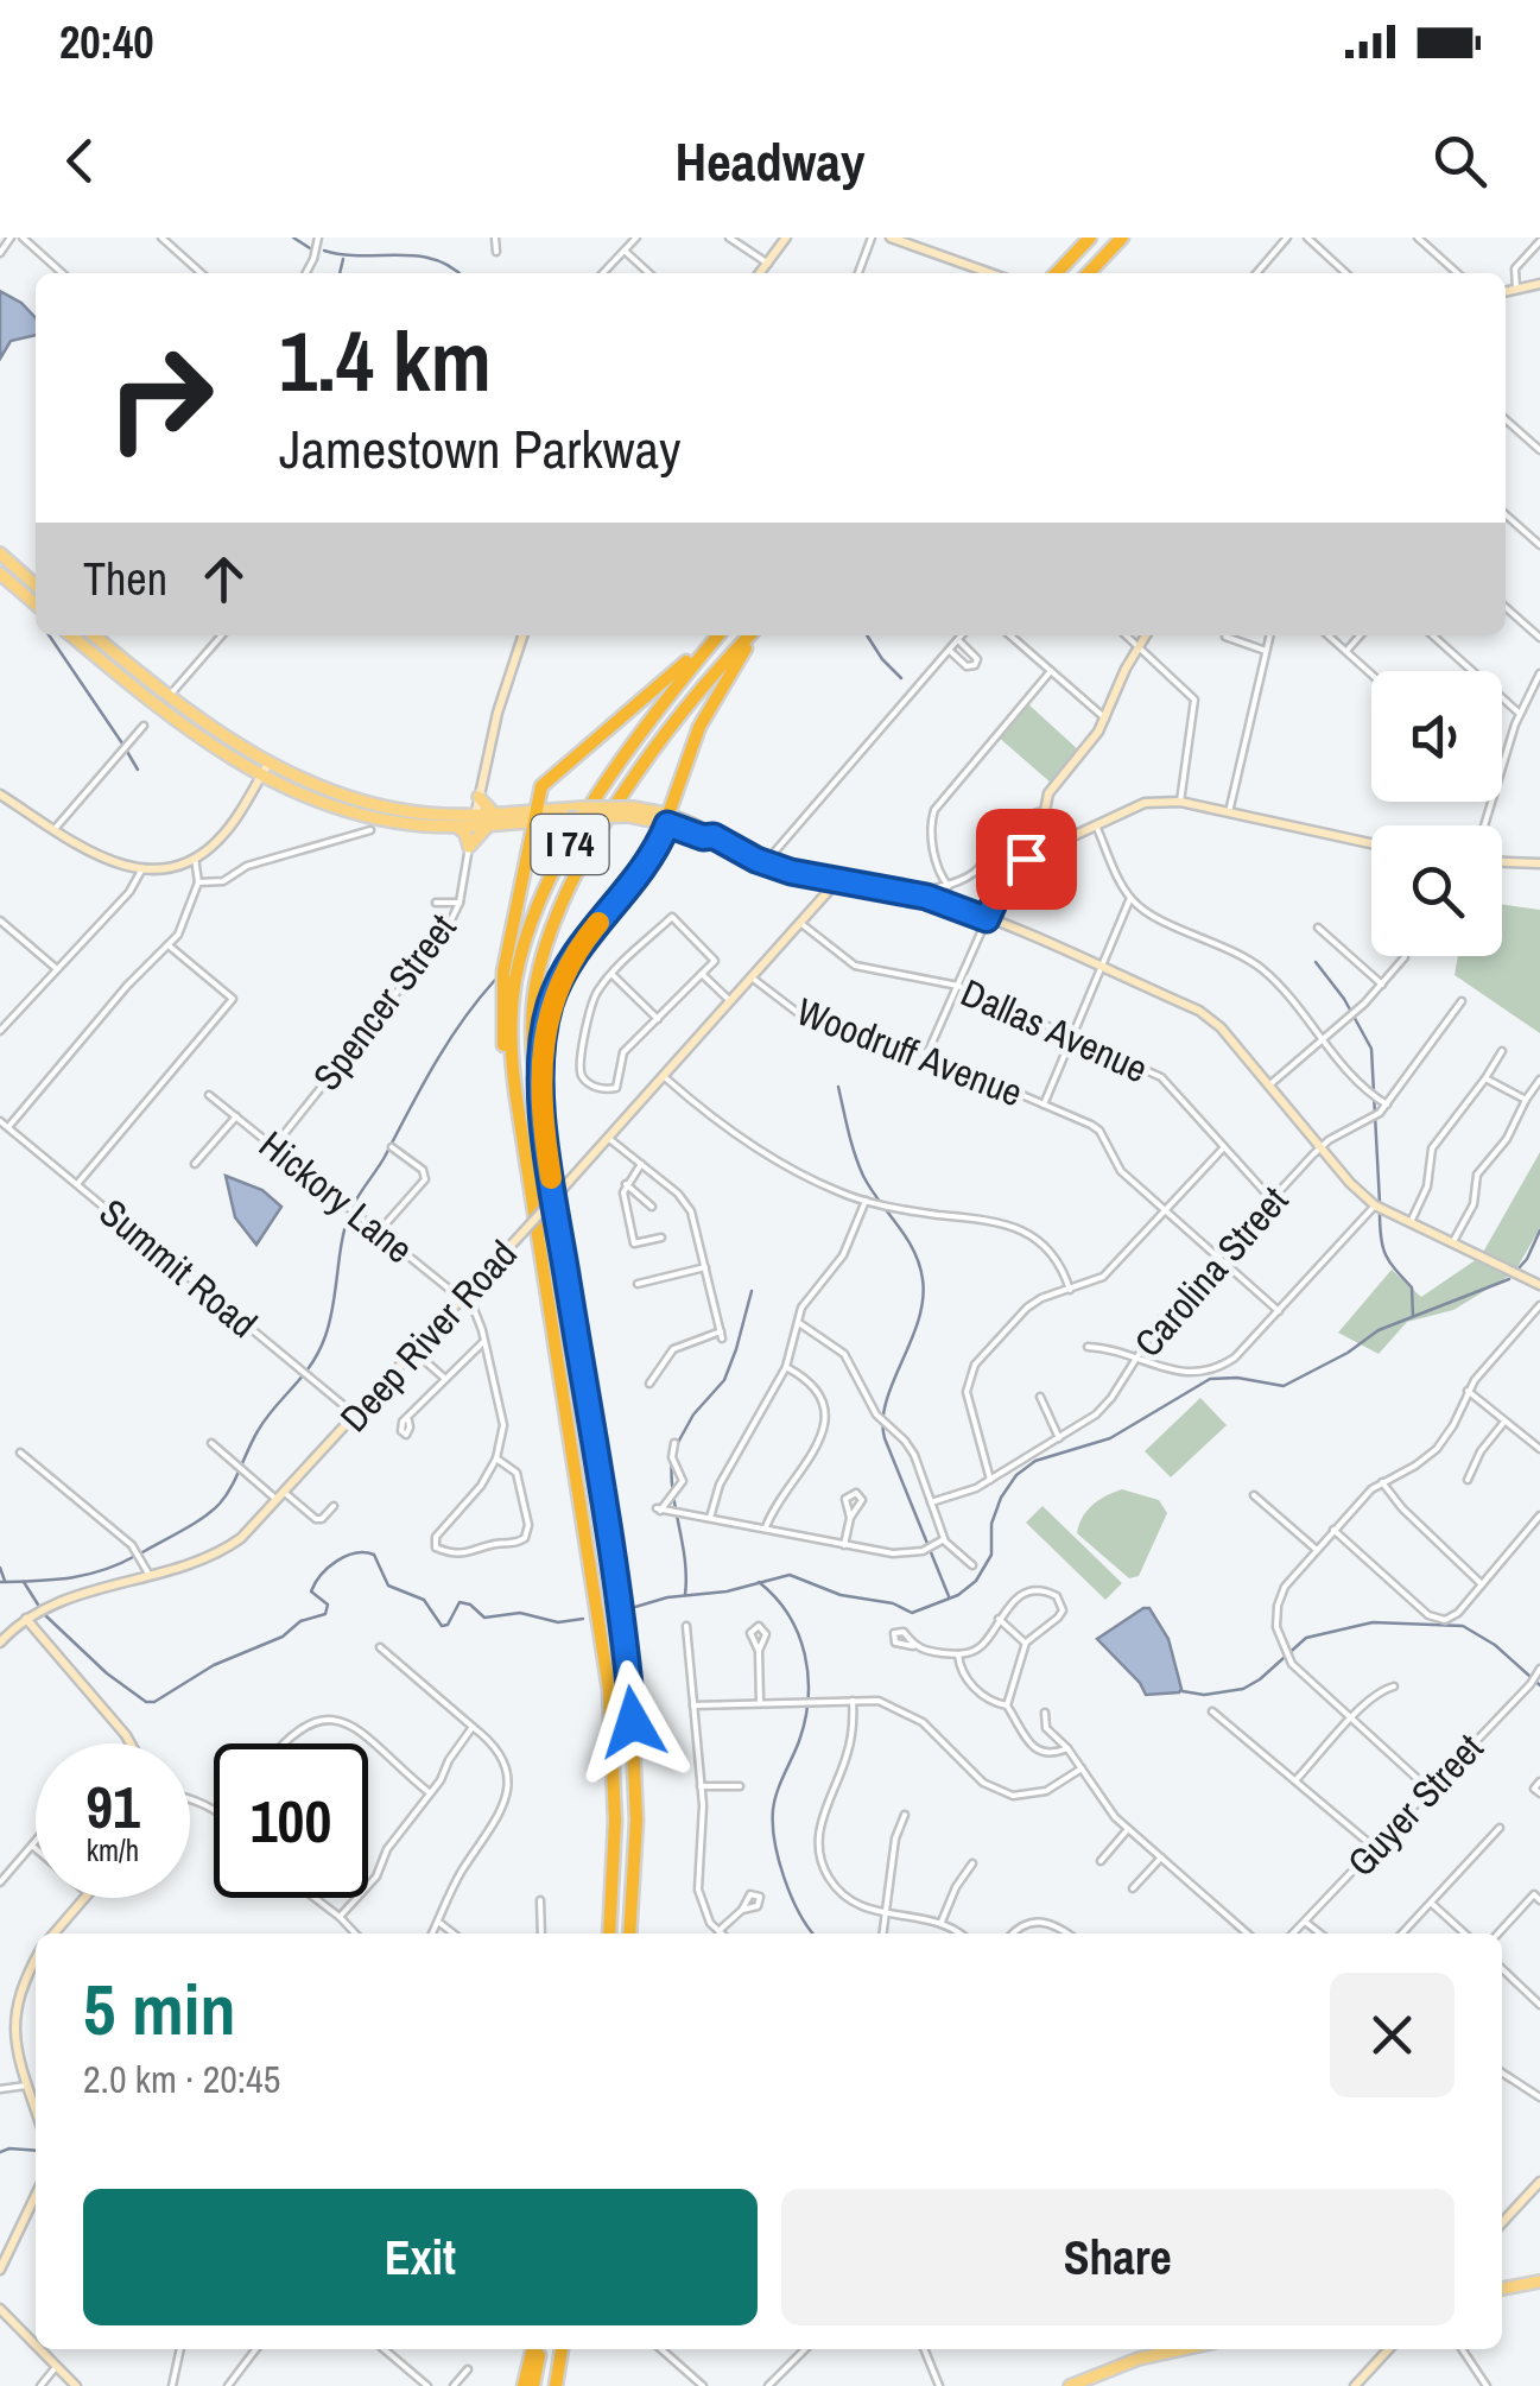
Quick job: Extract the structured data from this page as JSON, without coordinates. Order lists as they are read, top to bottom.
{
  "streets": {
    "highway": ["I 74"],
    "street": [
      "Spencer Street",
      "Dallas Avenue",
      "Woodruff Avenue",
      "Hickory Lane",
      "Summit Road",
      "Carolina Street",
      "Deep River Road",
      "Guyer Street"
    ]
  },
  "crossings": [
    ["Spencer Street", "Hickory Lane"],
    ["Dallas Avenue", "Carolina Street"],
    ["Dallas Avenue", "Deep River Road"],
    ["Woodruff Avenue", "Carolina Street"],
    ["Woodruff Avenue", "Deep River Road"],
    ["Hickory Lane", "Deep River Road"],
    ["Summit Road", "Deep River Road"]
  ],
  "page": {
    "status": "20:40",
    "header": "Headway",
    "turn": ["1.4 km", "Jamestown Parkway"],
    "then": "Then",
    "speed": "91 km/h",
    "limit": "100",
    "heading": ["5 min", "2.0 km · 20:45"],
    "buttons": ["Exit", "Share"]
  }
}
